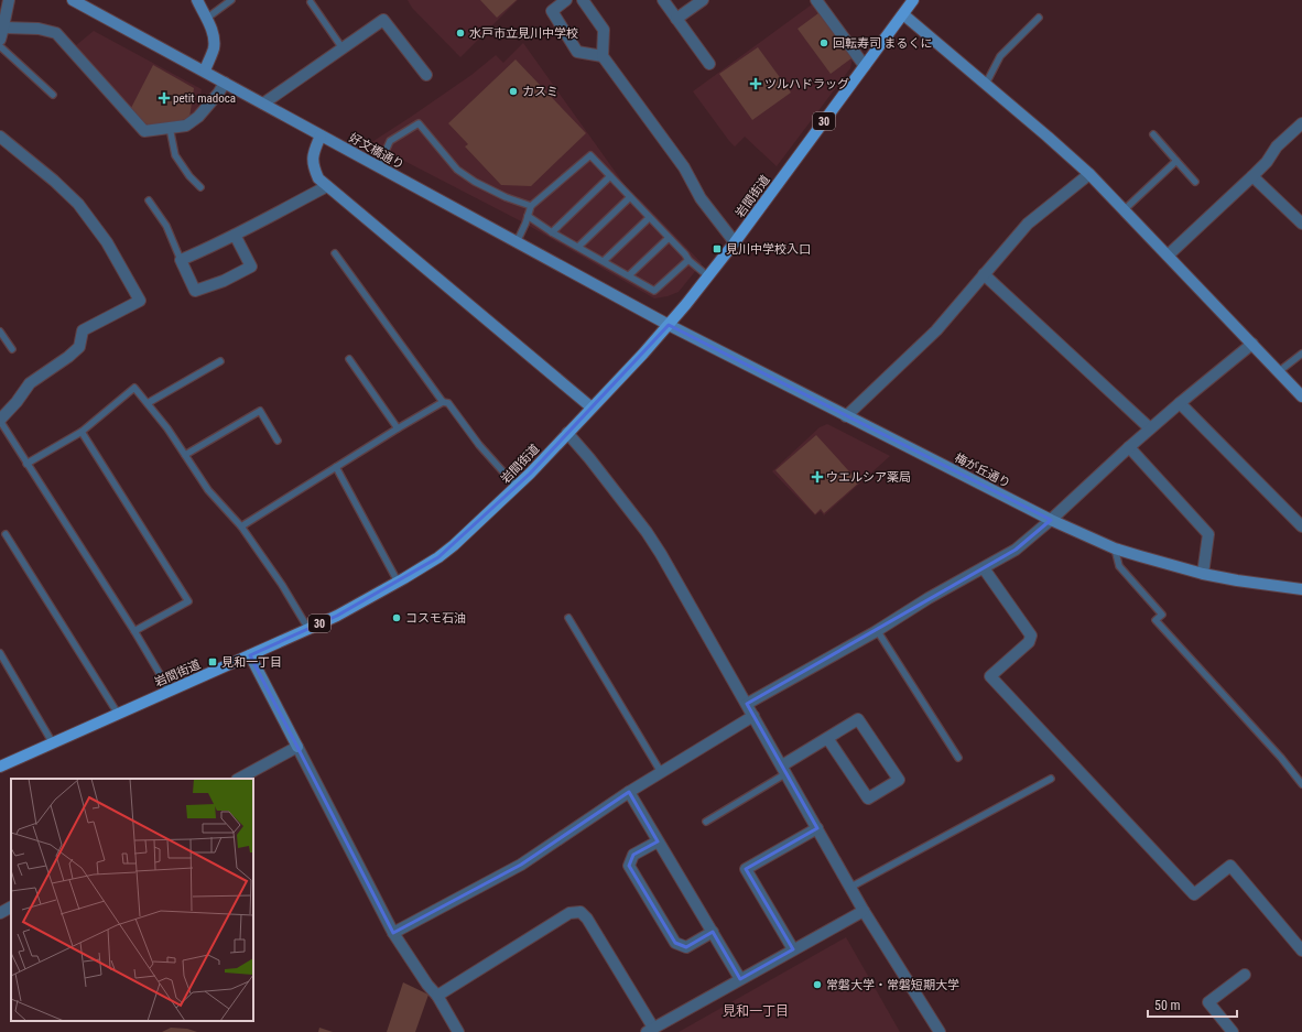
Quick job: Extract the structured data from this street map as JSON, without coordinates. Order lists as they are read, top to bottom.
{
  "streets": {
    "main road": ["30", "岩間街道"],
    "street": ["好文橋通り", "梅が丘通り"]
  },
  "crossings": [
    ["好文橋通り", "岩間街道"],
    ["好文橋通り", "梅が丘通り"],
    ["岩間街道", "梅が丘通り"]
  ],
  "districts": ["見和一丁目"],
  "places": {
    "other": [
      "水戸市立見川中学校",
      "回転寿司 まるくに",
      "カスミ",
      "コスモ石油",
      "常磐大学・常磐短期大学"
    ],
    "health": ["ツルハドラッグ", "petit madoca", "ウエルシア薬局"],
    "transit": ["見川中学校入口", "見和一丁目"]
  },
  "scale_bar": "50 m"
}
